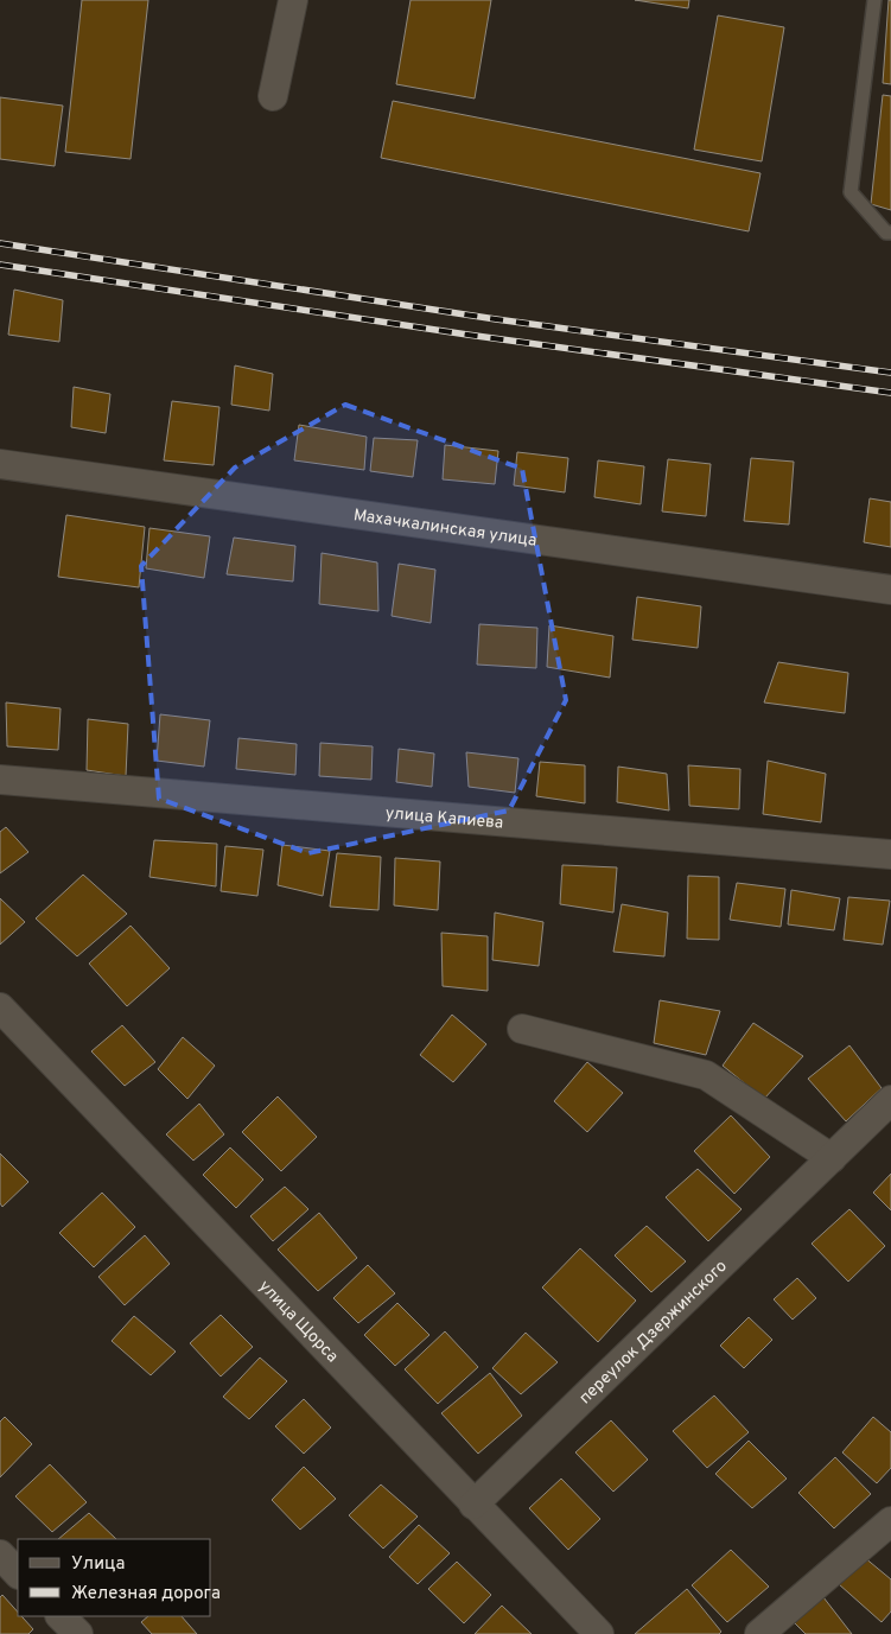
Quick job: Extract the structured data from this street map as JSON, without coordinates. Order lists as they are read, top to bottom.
{
  "streets": {
    "street": [
      "Махачкалинская улица",
      "улица Капиева",
      "улица Щорса",
      "переулок Дзержинского"
    ]
  },
  "crossings": [
    ["улица Щорса", "переулок Дзержинского"]
  ],
  "legend": ["Улица", "Железная дорога"]
}
